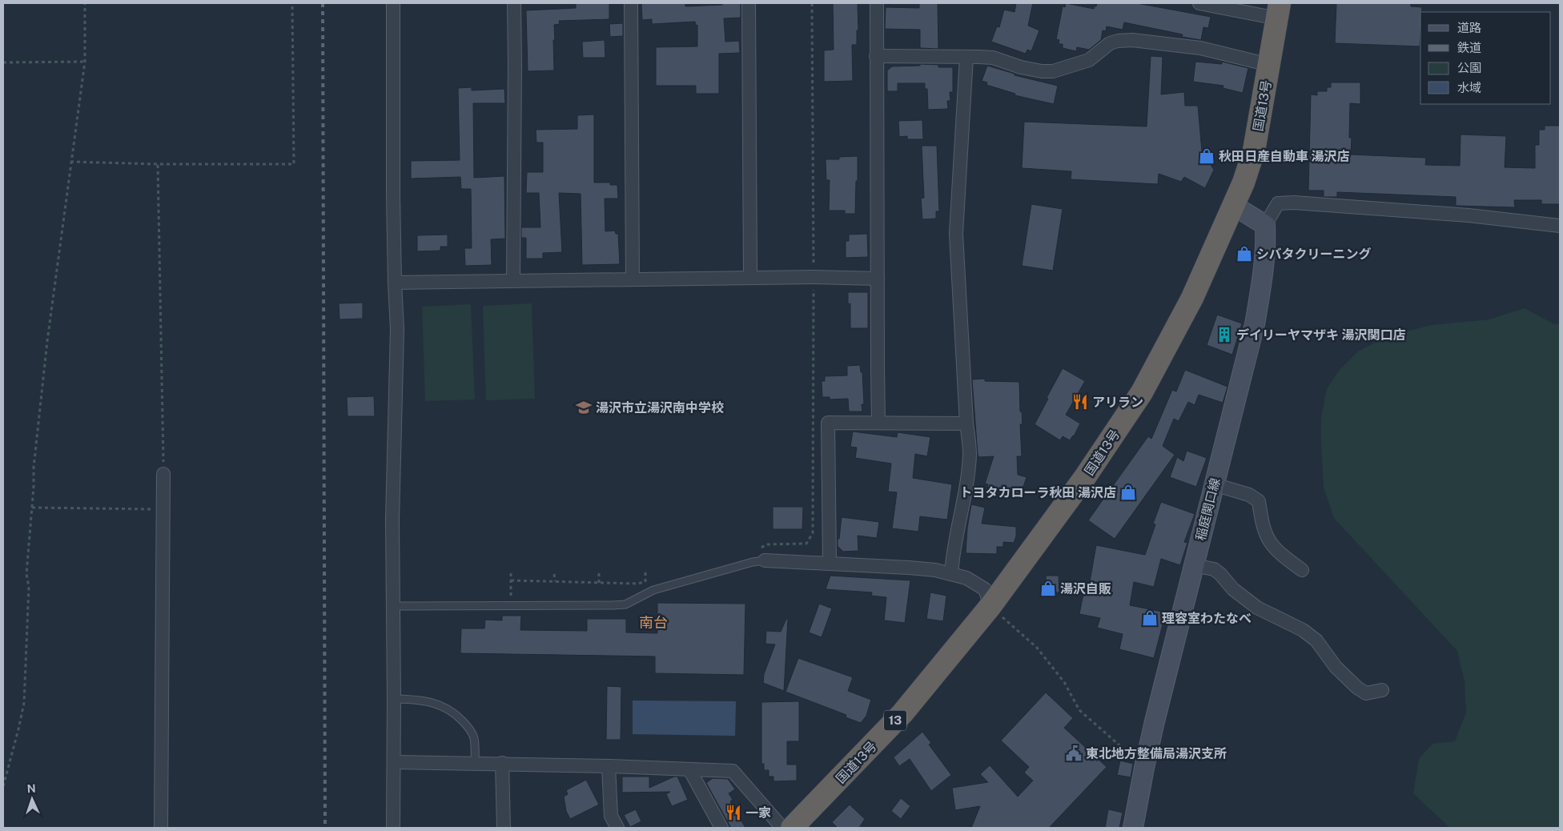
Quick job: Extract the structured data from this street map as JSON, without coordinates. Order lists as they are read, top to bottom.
{
  "streets": {
    "highway": ["国道13号", "13"],
    "main road": ["稲庭関口線"]
  },
  "districts": ["南台"],
  "places": {
    "shop": [
      "秋田日産自動車 湯沢店",
      "シバタクリーニング",
      "トヨタカローラ秋田 湯沢店",
      "湯沢自販",
      "理容室わたなべ"
    ],
    "building": ["デイリーヤマザキ 湯沢関口店"],
    "restaurant": ["アリラン", "一家"],
    "school or university": ["湯沢市立湯沢南中学校"],
    "public building": ["東北地方整備局湯沢支所"]
  },
  "legend": [
    "道路",
    "鉄道",
    "公園",
    "水域"
  ],
  "north": "top"
}
